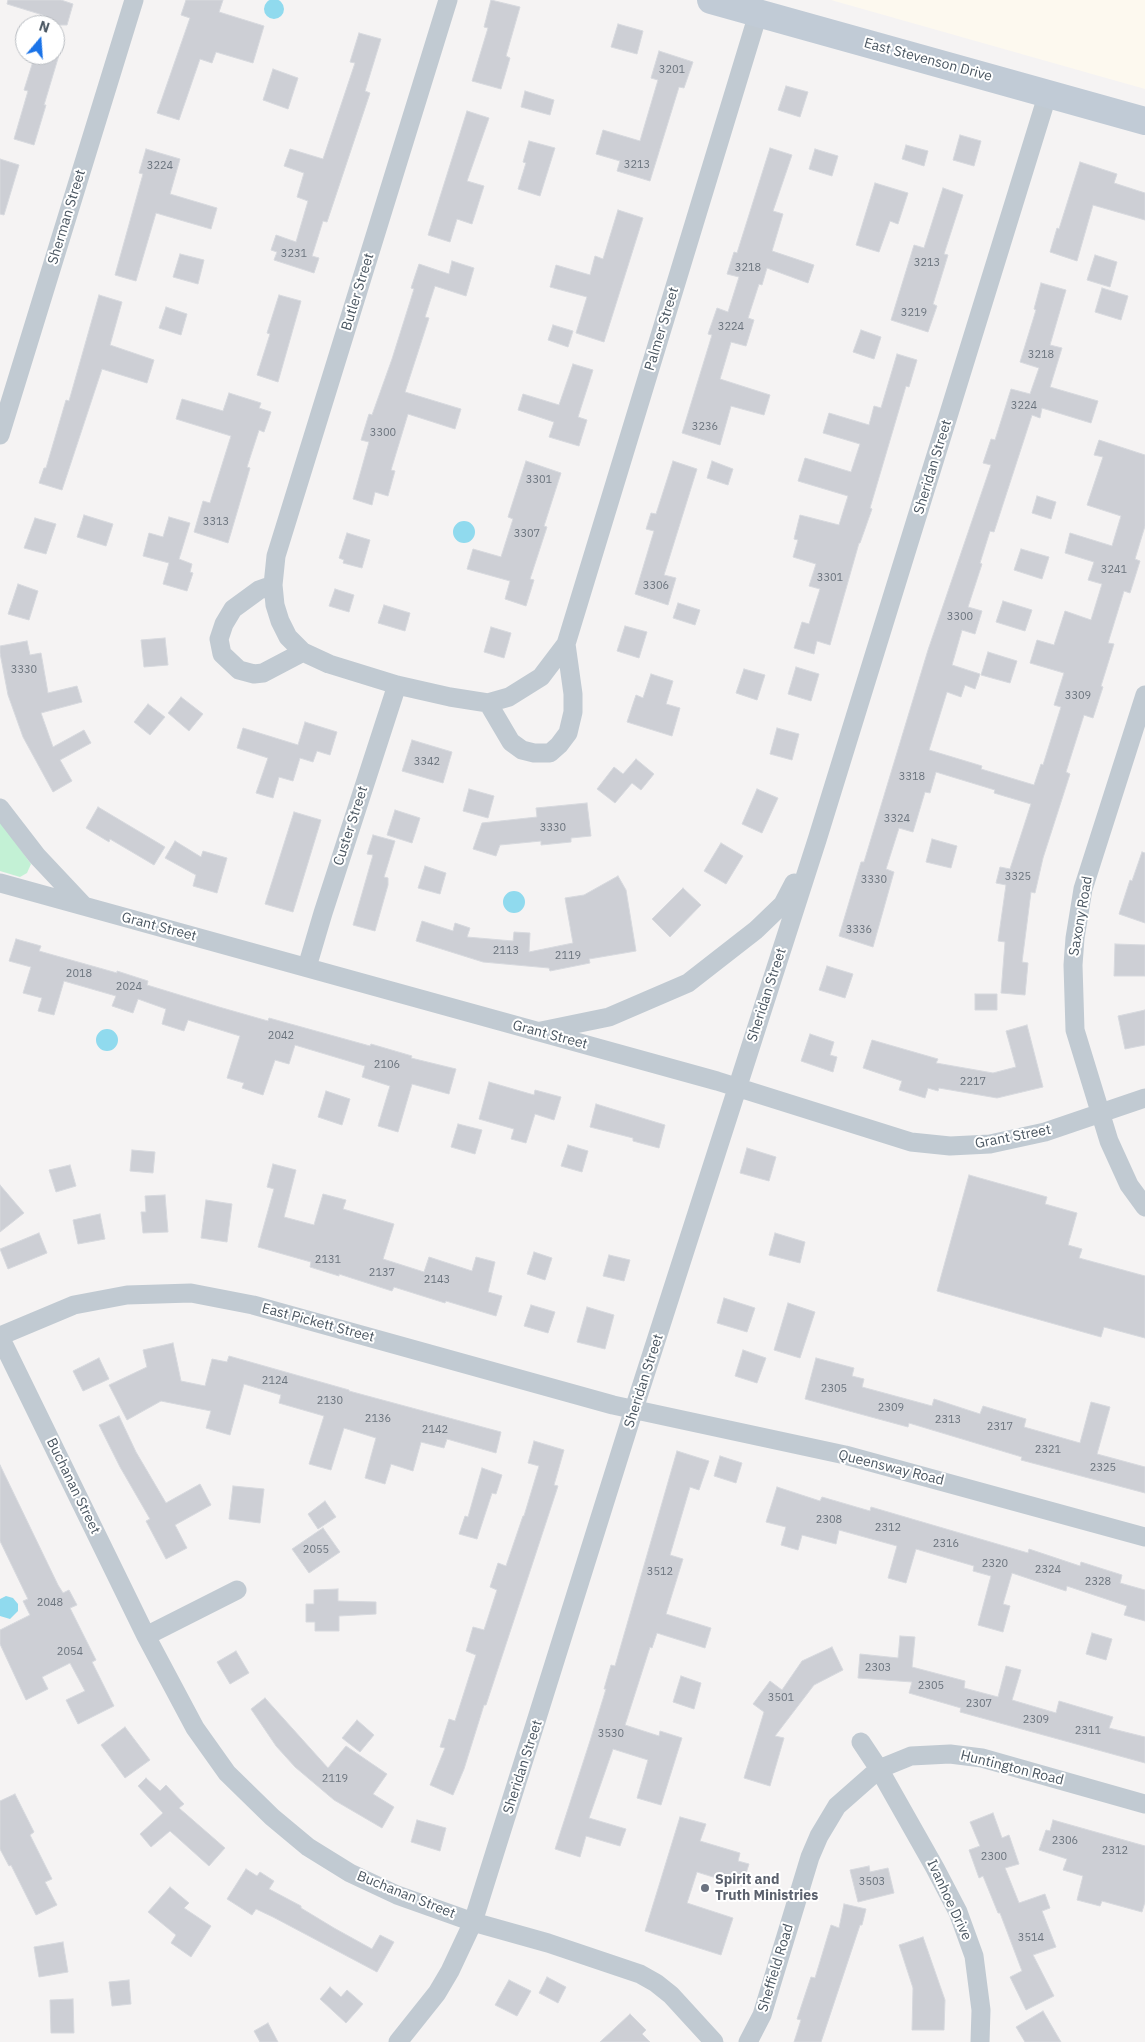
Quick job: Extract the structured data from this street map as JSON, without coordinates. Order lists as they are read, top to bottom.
{
  "streets": {
    "main road": ["East Stevenson Drive"],
    "street": [
      "Sherman Street",
      "Butler Street",
      "Palmer Street",
      "Sheridan Street",
      "Custer Street",
      "Saxony Road",
      "Grant Street",
      "East Pickett Street",
      "Queensway Road",
      "Buchanan Street",
      "Huntington Road",
      "Ivanhoe Drive",
      "Sheffield Road"
    ]
  },
  "crossings": [
    ["East Stevenson Drive", "Palmer Street"],
    ["East Stevenson Drive", "Sheridan Street"],
    ["Butler Street", "Palmer Street"],
    ["Butler Street", "Custer Street"],
    ["Palmer Street", "Custer Street"],
    ["Sheridan Street", "Grant Street"],
    ["Sheridan Street", "East Pickett Street"],
    ["Sheridan Street", "Queensway Road"],
    ["Sheridan Street", "Buchanan Street"],
    ["Custer Street", "Grant Street"],
    ["Saxony Road", "Grant Street"],
    ["East Pickett Street", "Queensway Road"],
    ["East Pickett Street", "Buchanan Street"],
    ["Huntington Road", "Ivanhoe Drive"],
    ["Huntington Road", "Sheffield Road"],
    ["Ivanhoe Drive", "Sheffield Road"]
  ],
  "places": ["Spirit and Truth Ministries"],
  "house_numbers": [
    "3201",
    "3213",
    "3224",
    "3231",
    "3213",
    "3218",
    "3219",
    "3224",
    "3218",
    "3224",
    "3236",
    "3300",
    "3301",
    "3313",
    "3307",
    "3241",
    "3301",
    "3306",
    "3300",
    "3330",
    "3309",
    "3342",
    "3318",
    "3324",
    "3330",
    "3325",
    "3330",
    "3336",
    "2113",
    "2119",
    "2018",
    "2024",
    "2042",
    "2106",
    "2217",
    "2131",
    "2137",
    "2143",
    "2124",
    "2305",
    "2130",
    "2309",
    "2136",
    "2313",
    "2317",
    "2142",
    "2321",
    "2325",
    "2308",
    "2312",
    "2316",
    "2055",
    "2320",
    "2324",
    "3512",
    "2328",
    "2048",
    "2054",
    "2303",
    "2305",
    "3501",
    "2307",
    "2309",
    "2311",
    "3530",
    "2119",
    "2306",
    "2312",
    "2300",
    "3503",
    "3514"
  ],
  "north": "top"
}
